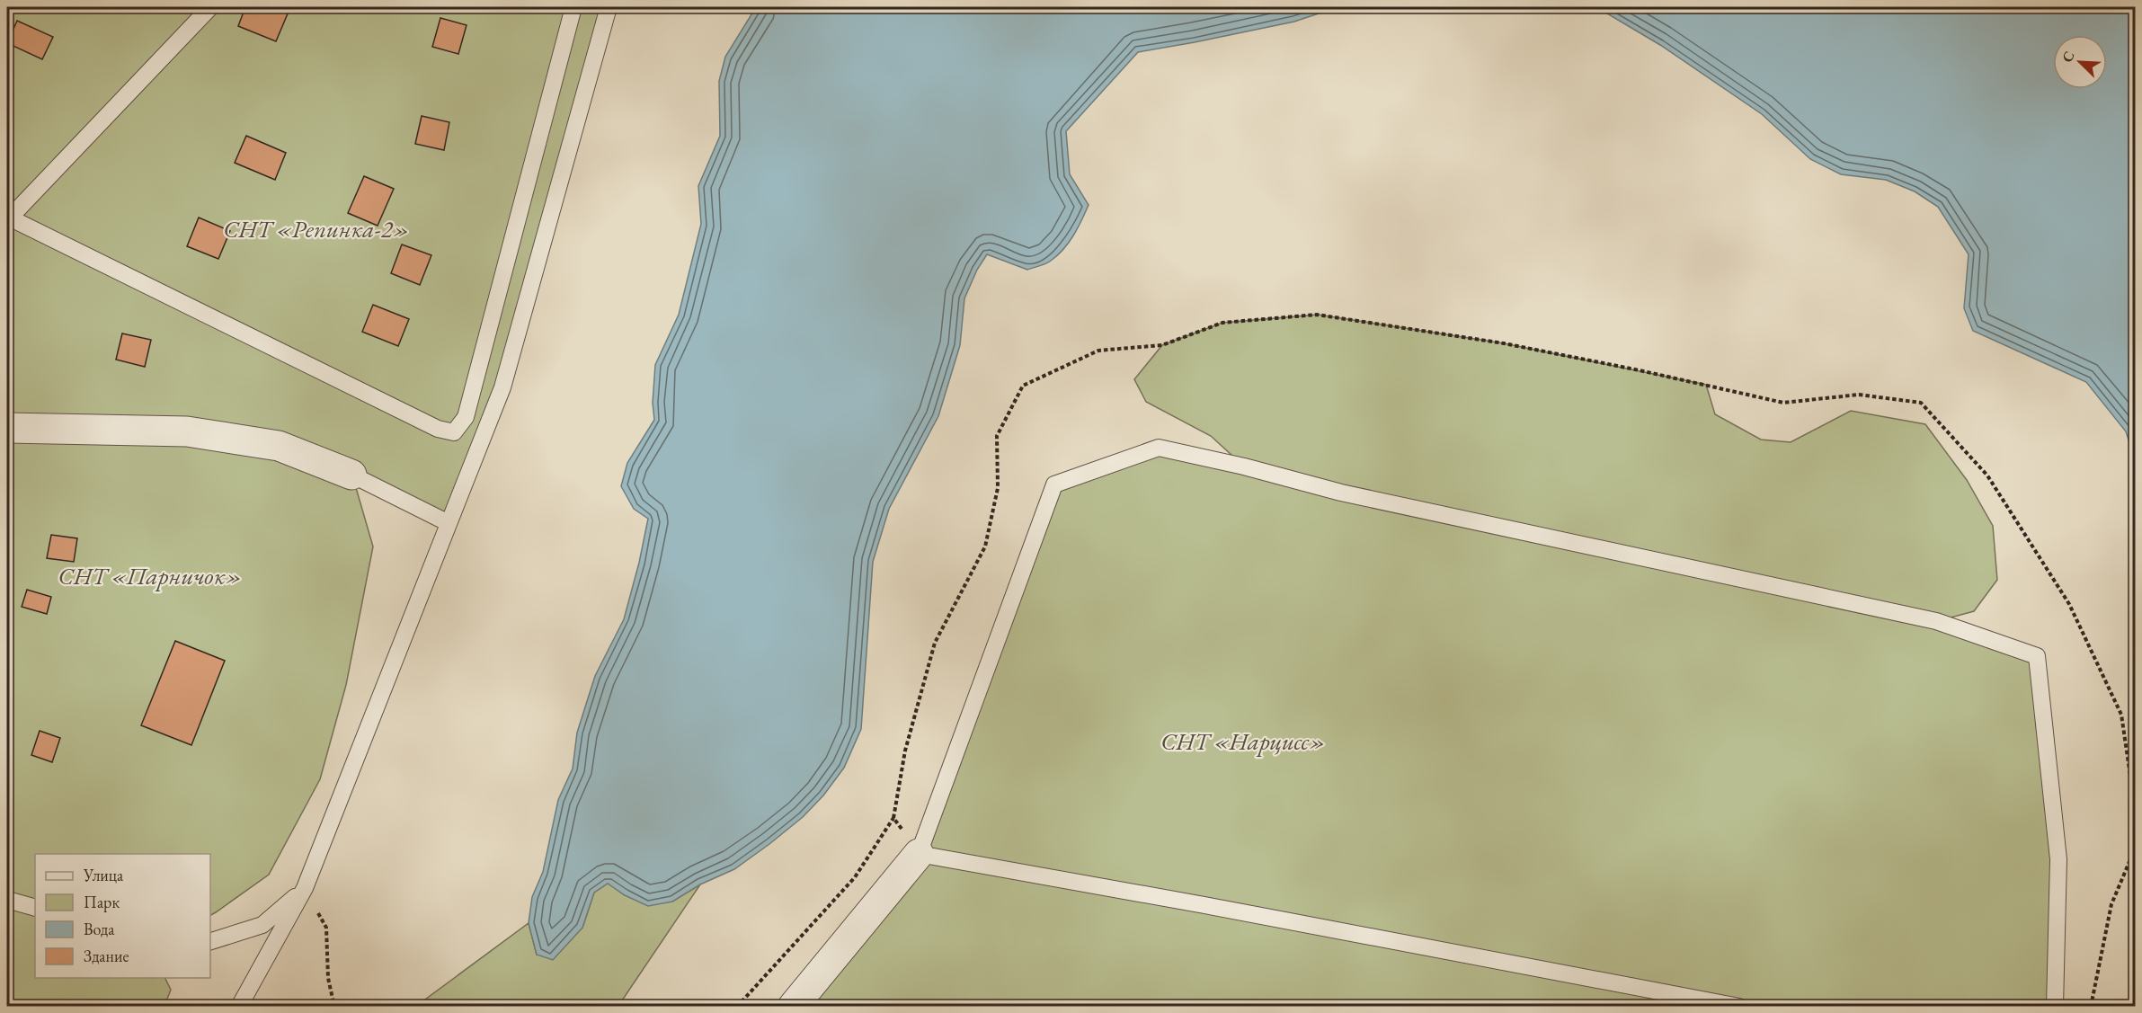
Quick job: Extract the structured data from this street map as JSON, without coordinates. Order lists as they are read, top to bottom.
{
  "parks": ["СНТ «Репинка-2»", "СНТ «Парничок»", "СНТ «Нарцисс»"],
  "legend": [
    "Улица",
    "Парк",
    "Вода",
    "Здание"
  ],
  "north": "top left"
}
